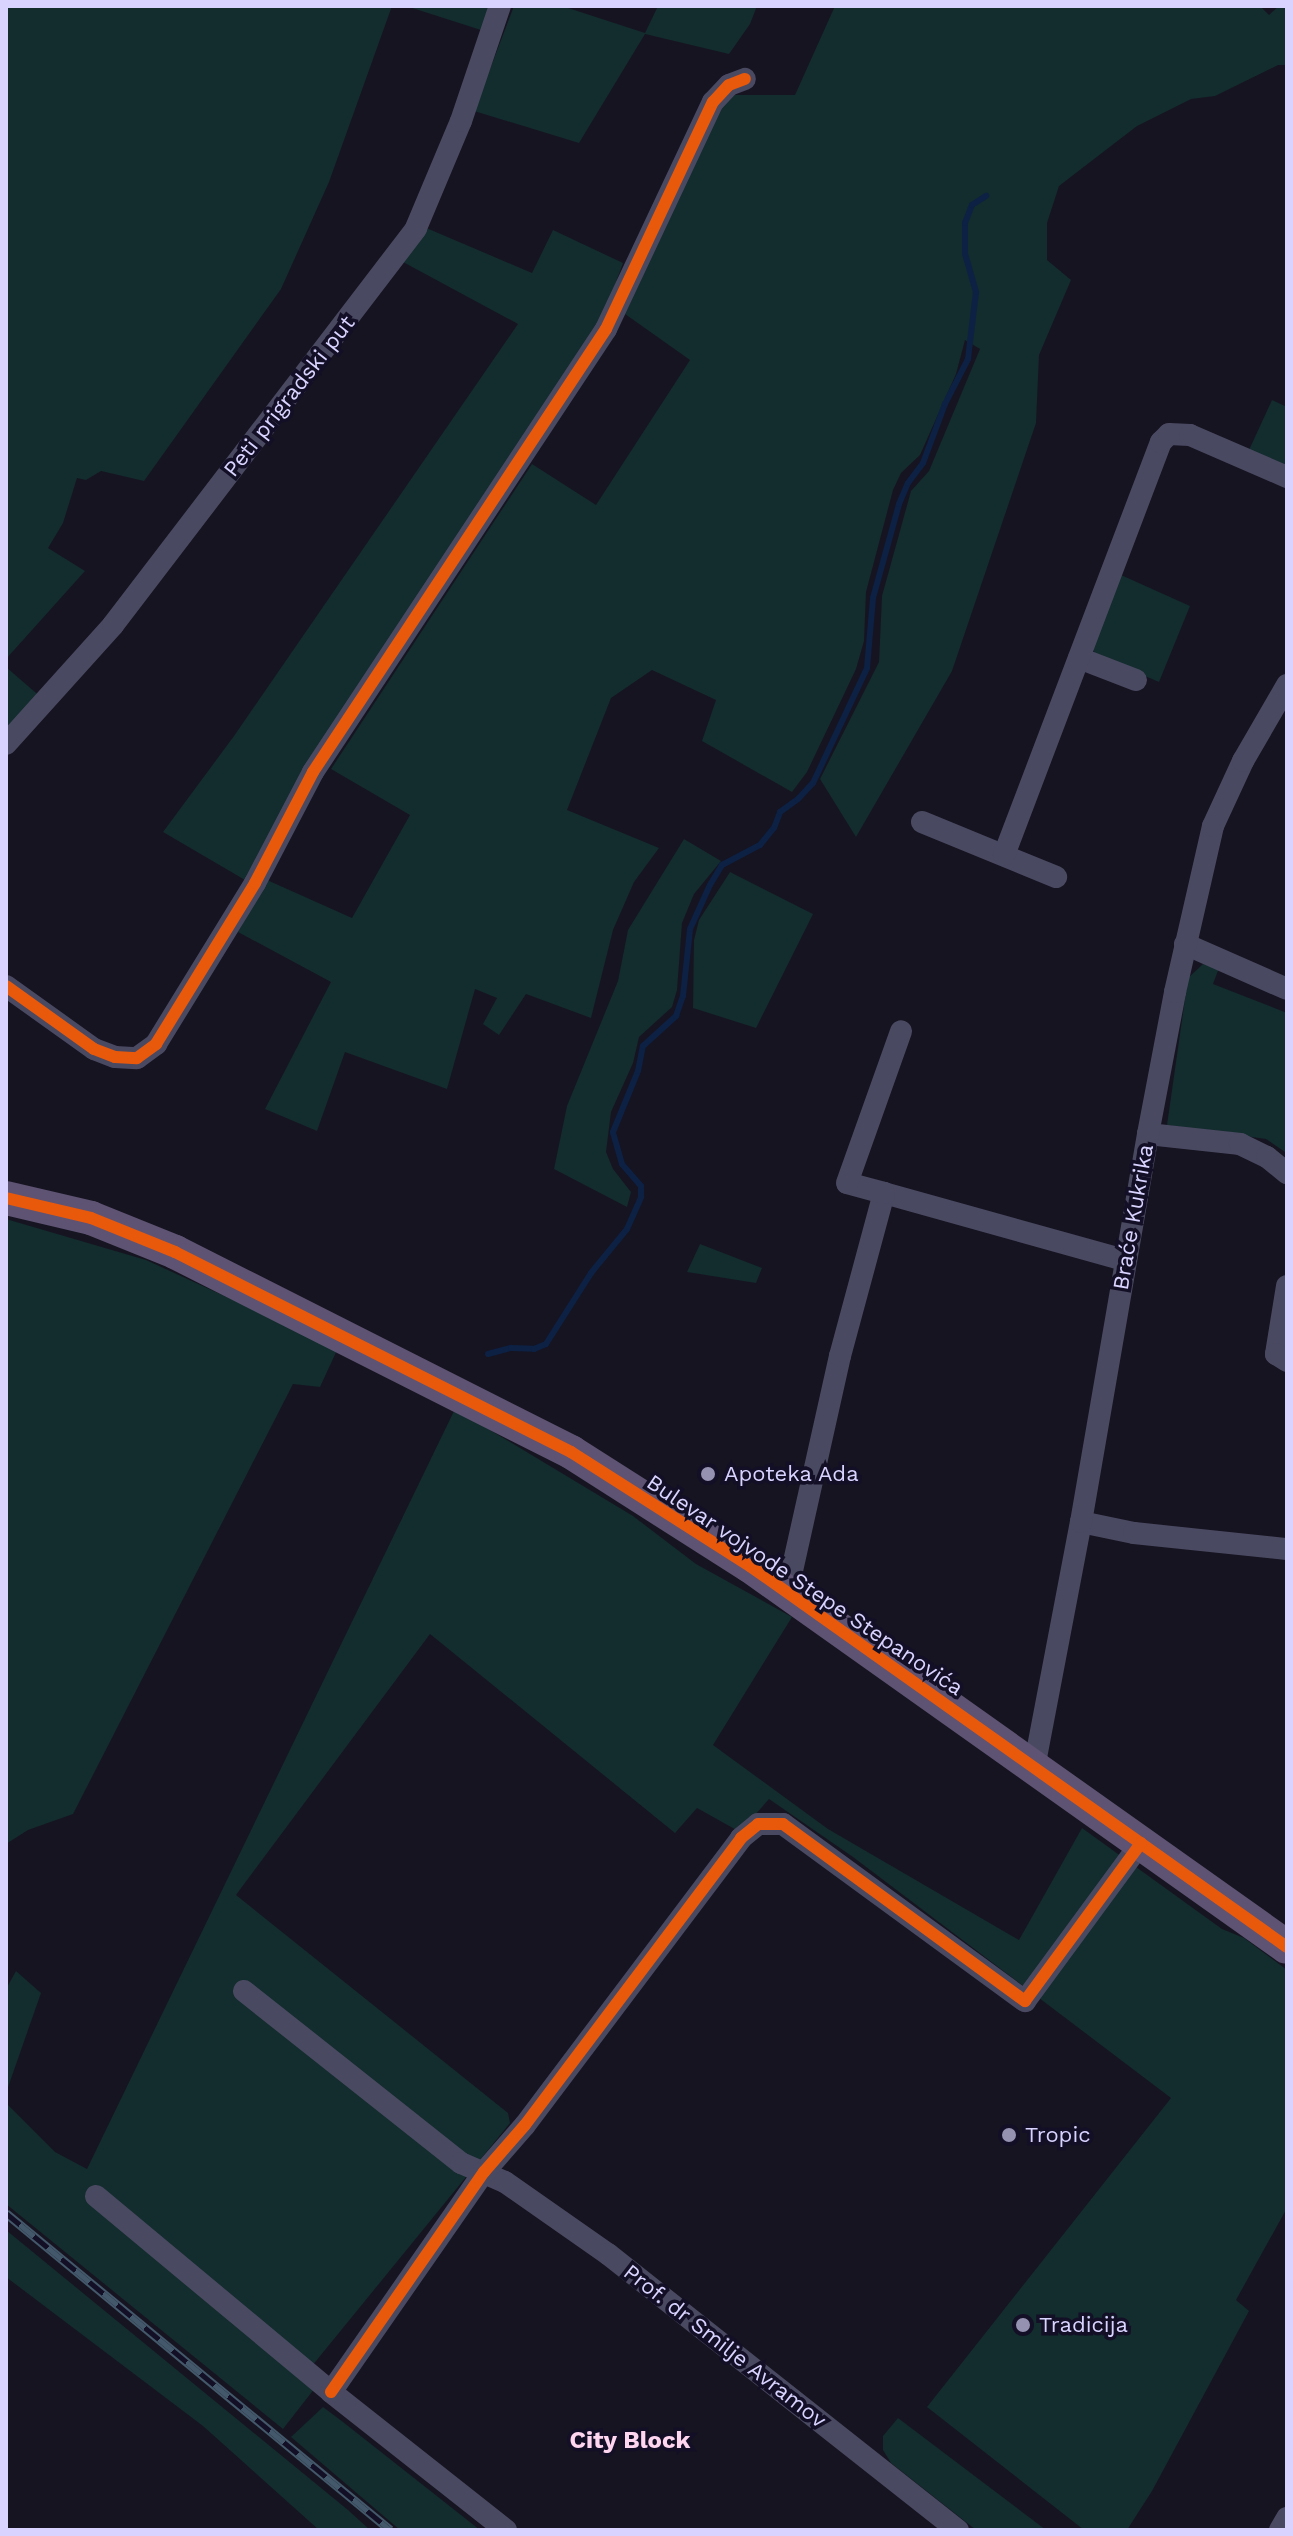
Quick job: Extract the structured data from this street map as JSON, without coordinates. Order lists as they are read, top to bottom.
{
  "streets": {
    "main road": ["Bulevar vojvode Stepe Stepanovića"],
    "street": ["Peti prigradski put", "Braće Kukrika", "Prof. dr Smilje Avramov"]
  },
  "crossings": [
    ["Braće Kukrika", "Bulevar vojvode Stepe Stepanovića"]
  ],
  "districts": ["City Block"],
  "places": ["Apoteka Ada", "Tropic", "Tradicija"]
}
